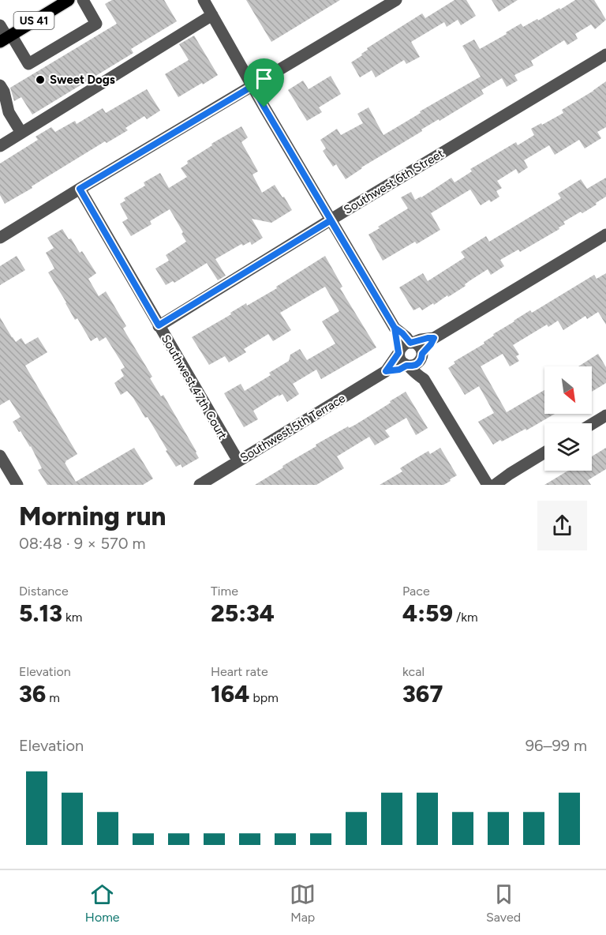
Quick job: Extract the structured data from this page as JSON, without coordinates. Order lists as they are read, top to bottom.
{
  "streets": {
    "main road": ["US 41"],
    "street": ["Southwest 6th Street", "Southwest 47th Court", "Southwest 5th Terrace"]
  },
  "crossings": [
    ["Southwest 6th Street", "Southwest 47th Court"],
    ["Southwest 47th Court", "Southwest 5th Terrace"]
  ],
  "places": ["Sweet Dogs"],
  "north": "bottom right",
  "page": {
    "heading": ["Morning run", "08:48 · 9 × 570 m"],
    "stats": [
      ["Distance", "5.13 km"],
      ["Time", "25:34"],
      ["Pace", "4:59 /km"],
      ["Elevation", "36 m"],
      ["Heart rate", "164 bpm"],
      ["kcal", "367"]
    ],
    "chart": ["Elevation", "96–99 m"],
    "tabs": ["Home", "Map", "Saved"]
  }
}
